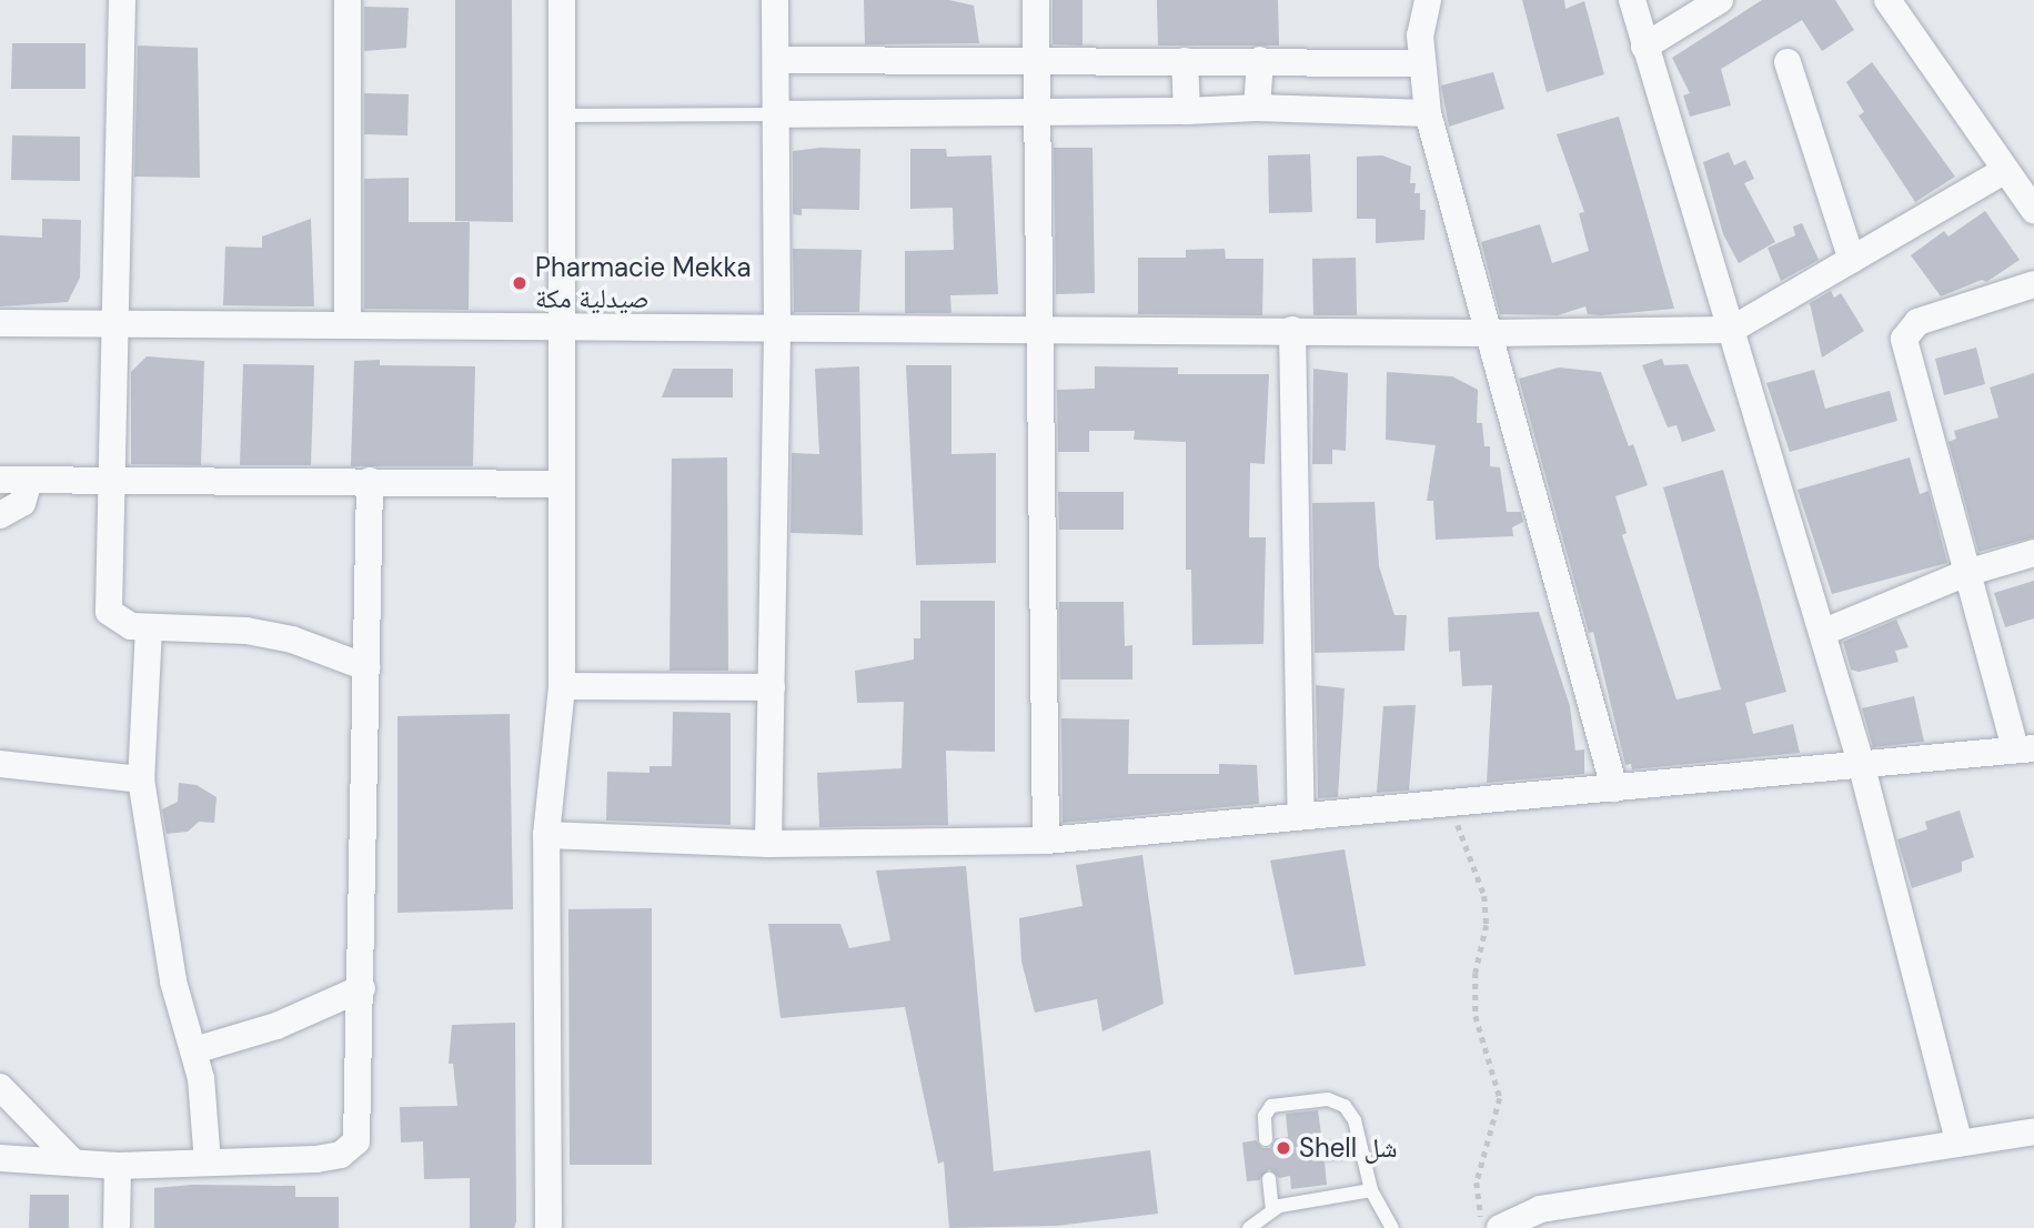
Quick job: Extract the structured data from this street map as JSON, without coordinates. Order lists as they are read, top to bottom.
{
  "places": ["Pharmacie Mekka صيدلية مكة", "Shell شل"]
}
